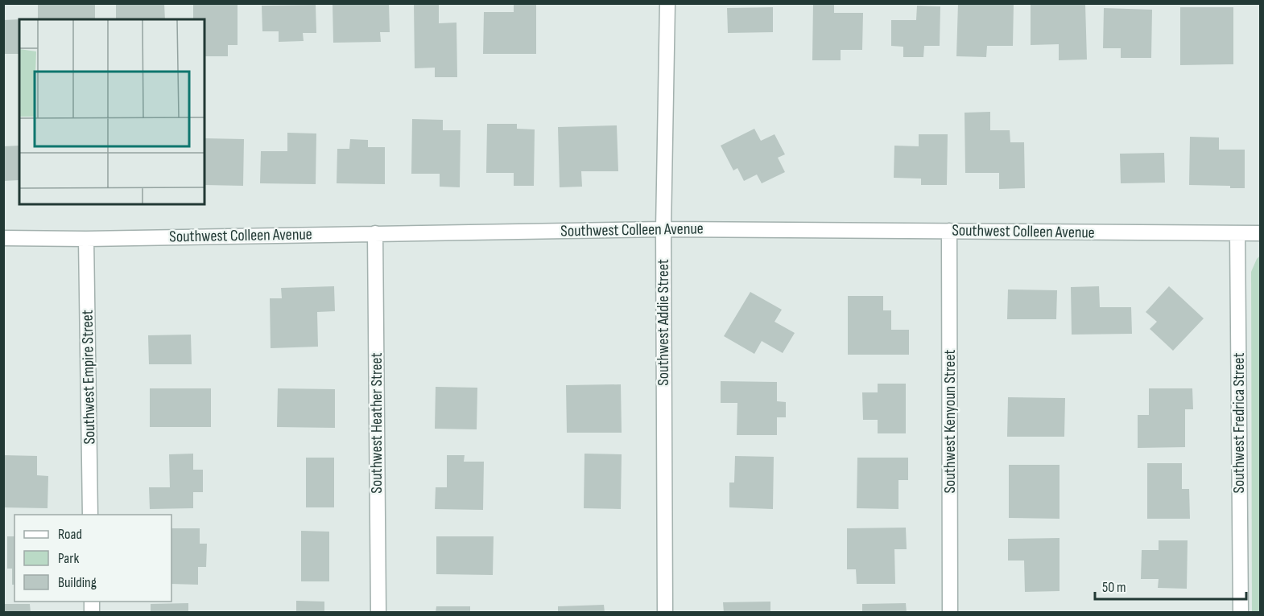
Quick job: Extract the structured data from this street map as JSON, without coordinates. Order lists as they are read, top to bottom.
{
  "streets": {
    "street": [
      "Southwest Colleen Avenue",
      "Southwest Addie Street",
      "Southwest Empire Street",
      "Southwest Kenyoun Street",
      "Southwest Heather Street",
      "Southwest Fredrica Street"
    ]
  },
  "crossings": [
    ["Southwest Colleen Avenue", "Southwest Addie Street"],
    ["Southwest Colleen Avenue", "Southwest Empire Street"],
    ["Southwest Colleen Avenue", "Southwest Kenyoun Street"],
    ["Southwest Colleen Avenue", "Southwest Heather Street"],
    ["Southwest Colleen Avenue", "Southwest Fredrica Street"]
  ],
  "legend": ["Road", "Park", "Building"],
  "scale_bar": "50 m"
}
